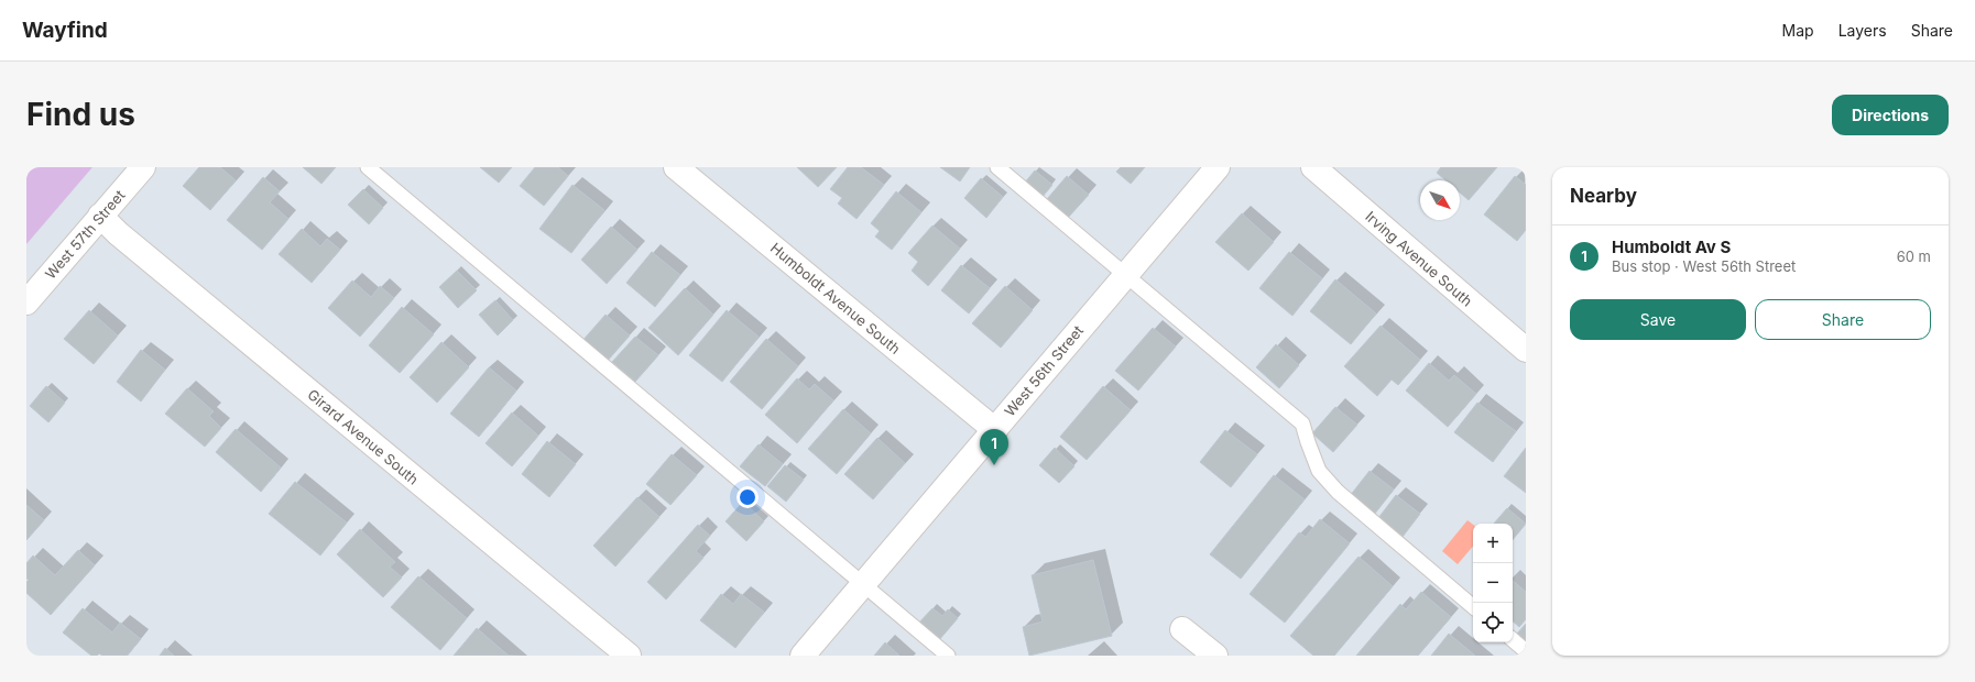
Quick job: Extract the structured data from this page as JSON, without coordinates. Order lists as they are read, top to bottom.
{
  "streets": {
    "street": [
      "West 57th Street",
      "Irving Avenue South",
      "Humboldt Avenue South",
      "West 56th Street",
      "Girard Avenue South"
    ]
  },
  "crossings": [
    ["West 57th Street", "Girard Avenue South"],
    ["Humboldt Avenue South", "West 56th Street"]
  ],
  "north": "bottom right",
  "page": {
    "header": "Wayfind",
    "nav": ["Map", "Layers", "Share"],
    "buttons": [
      "Directions",
      ["Save", "Share"]
    ],
    "title": "Find us",
    "heading": "Nearby",
    "list": [
      {
        "mark": "1",
        "name": "Humboldt Av S",
        "note": "Bus stop · West 56th Street",
        "value": "60 m"
      }
    ],
    "pins": "1",
    "map_buttons": ["+", "−"]
  }
}
